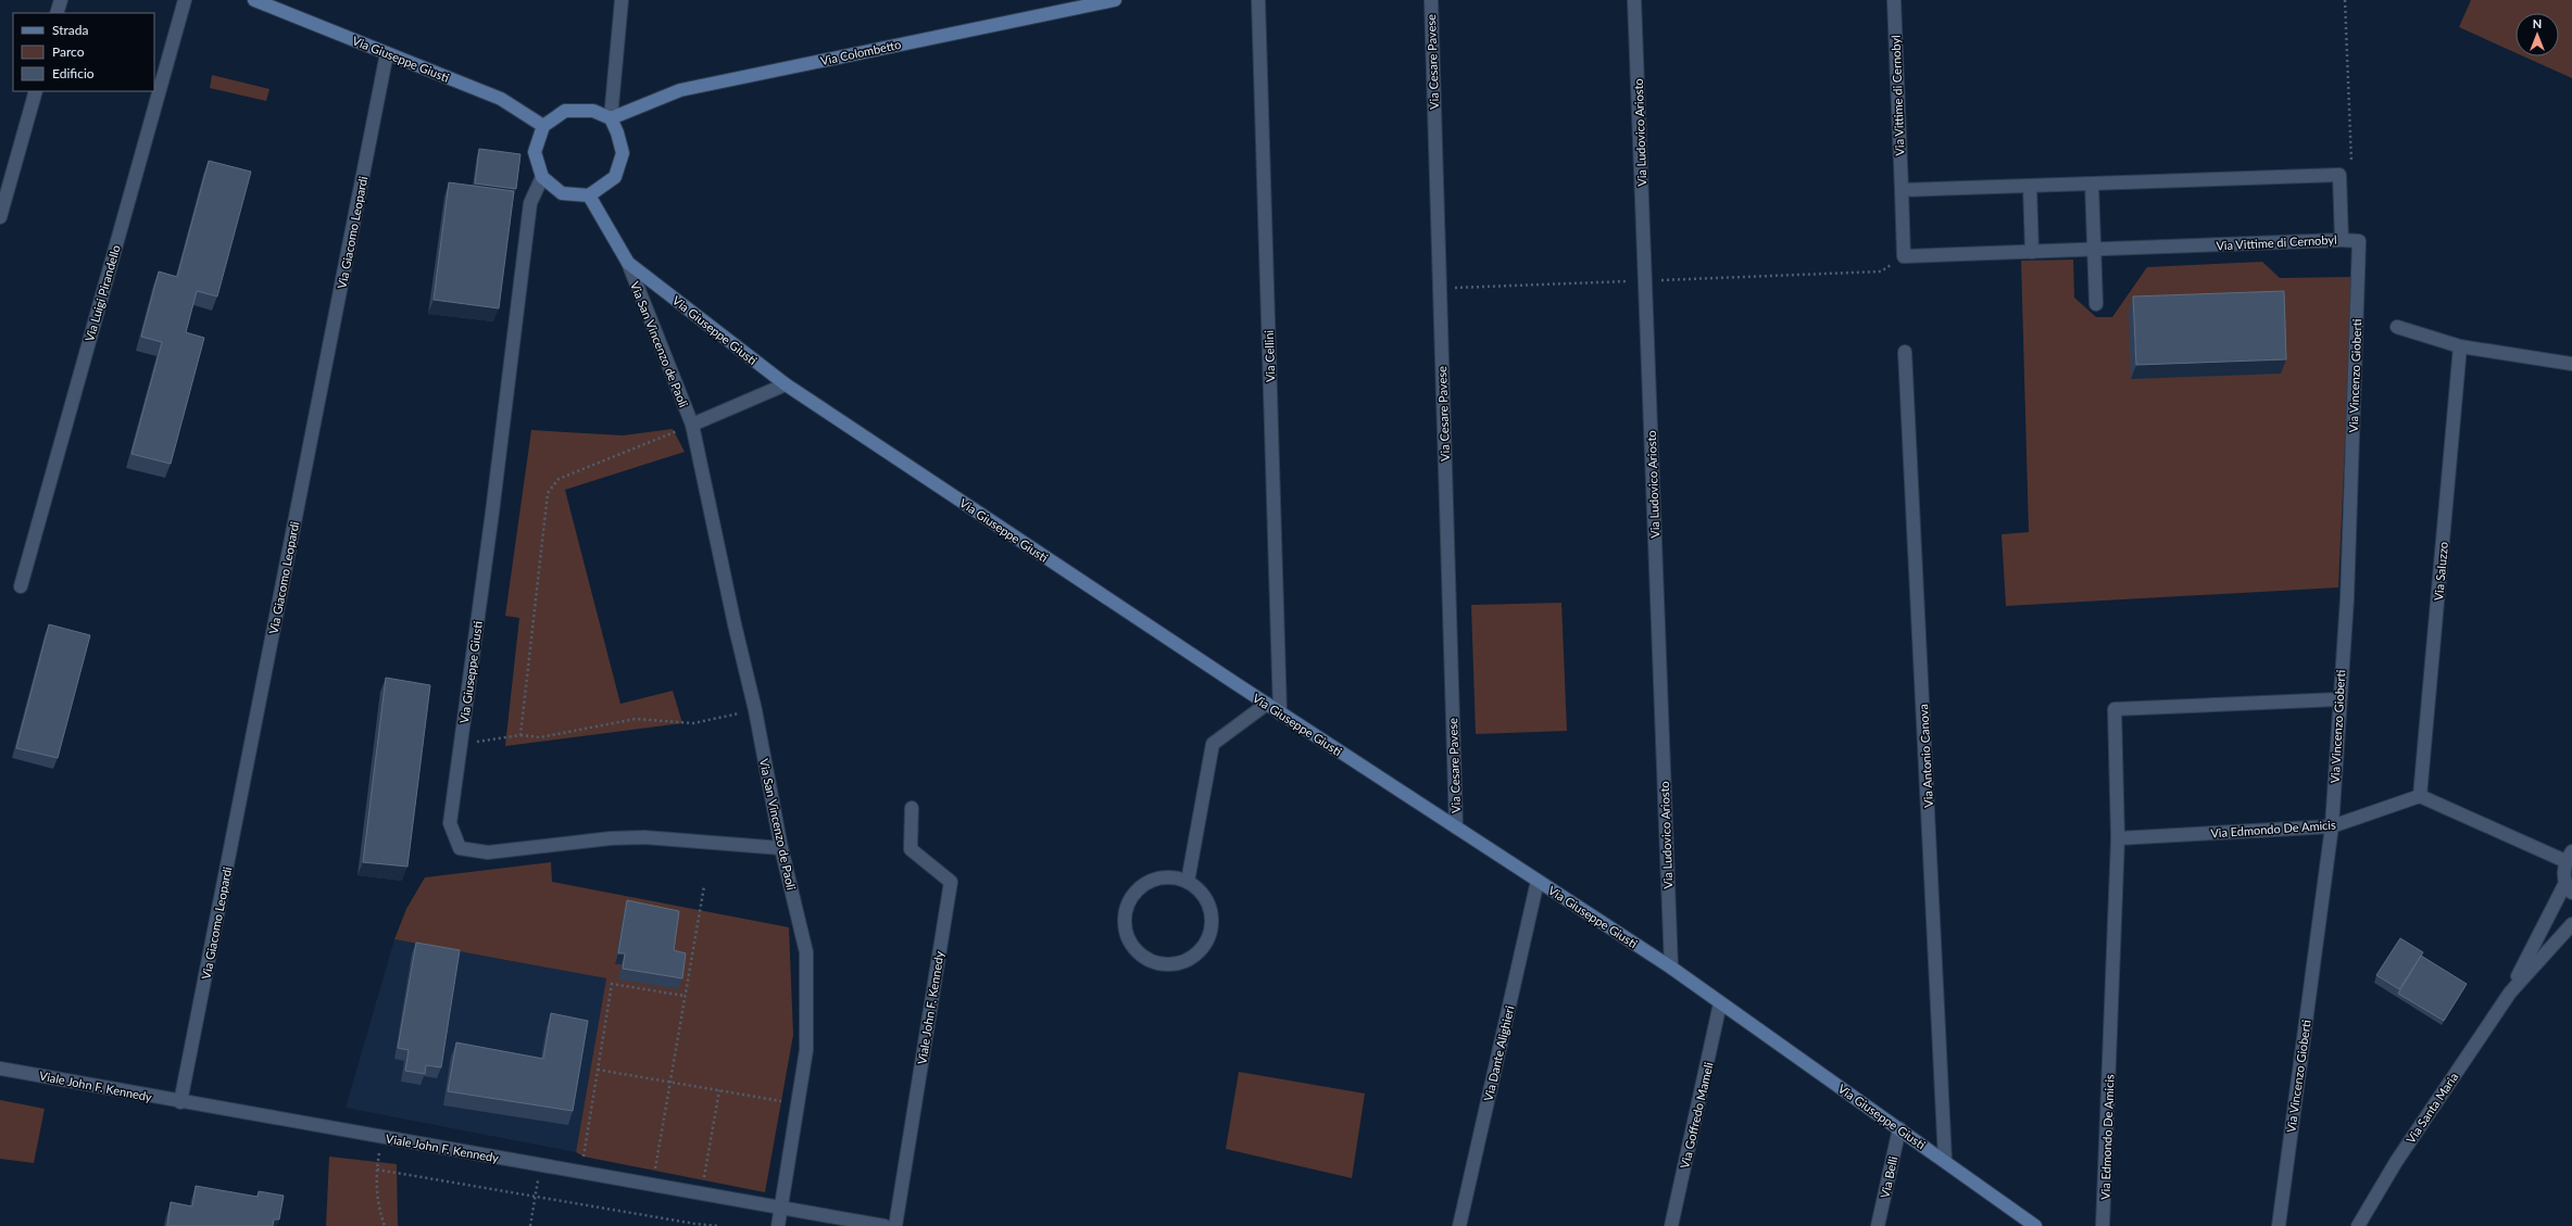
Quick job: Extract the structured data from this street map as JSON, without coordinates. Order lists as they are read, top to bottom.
{
  "streets": {
    "street": [
      "Via Colombetto",
      "Via Giuseppe Giusti",
      "Via Cesare Pavese",
      "Via Vittime di Cernobyl",
      "Via Ludovico Ariosto",
      "Via Giacomo Leopardi",
      "Via Luigi Pirandello",
      "Via San Vincenzo de Paoli",
      "Via Cellini",
      "Via Vincenzo Gioberti",
      "Via Saluzzo",
      "Via Antonio Canova",
      "Via Edmondo De Amicis",
      "Viale John F. Kennedy",
      "Via Dante Alighieri",
      "Via Santa Maria",
      "Via Goffredo Mameli",
      "Via Belli"
    ]
  },
  "crossings": [
    ["Via Colombetto", "Via Giuseppe Giusti"],
    ["Via Giuseppe Giusti", "Via Cesare Pavese"],
    ["Via Giuseppe Giusti", "Via Ludovico Ariosto"],
    ["Via Giuseppe Giusti", "Via Giacomo Leopardi"],
    ["Via Giuseppe Giusti", "Via San Vincenzo de Paoli"],
    ["Via Giuseppe Giusti", "Via Cellini"],
    ["Via Giuseppe Giusti", "Via Antonio Canova"],
    ["Via Giuseppe Giusti", "Via Dante Alighieri"],
    ["Via Giuseppe Giusti", "Via Goffredo Mameli"],
    ["Via Giuseppe Giusti", "Via Belli"],
    ["Via Vittime di Cernobyl", "Via Vincenzo Gioberti"],
    ["Via Giacomo Leopardi", "Viale John F. Kennedy"],
    ["Via San Vincenzo de Paoli", "Viale John F. Kennedy"],
    ["Via Vincenzo Gioberti", "Via Edmondo De Amicis"],
    ["Via Saluzzo", "Via Edmondo De Amicis"]
  ],
  "legend": ["Strada", "Parco", "Edificio"],
  "north": "top"
}
